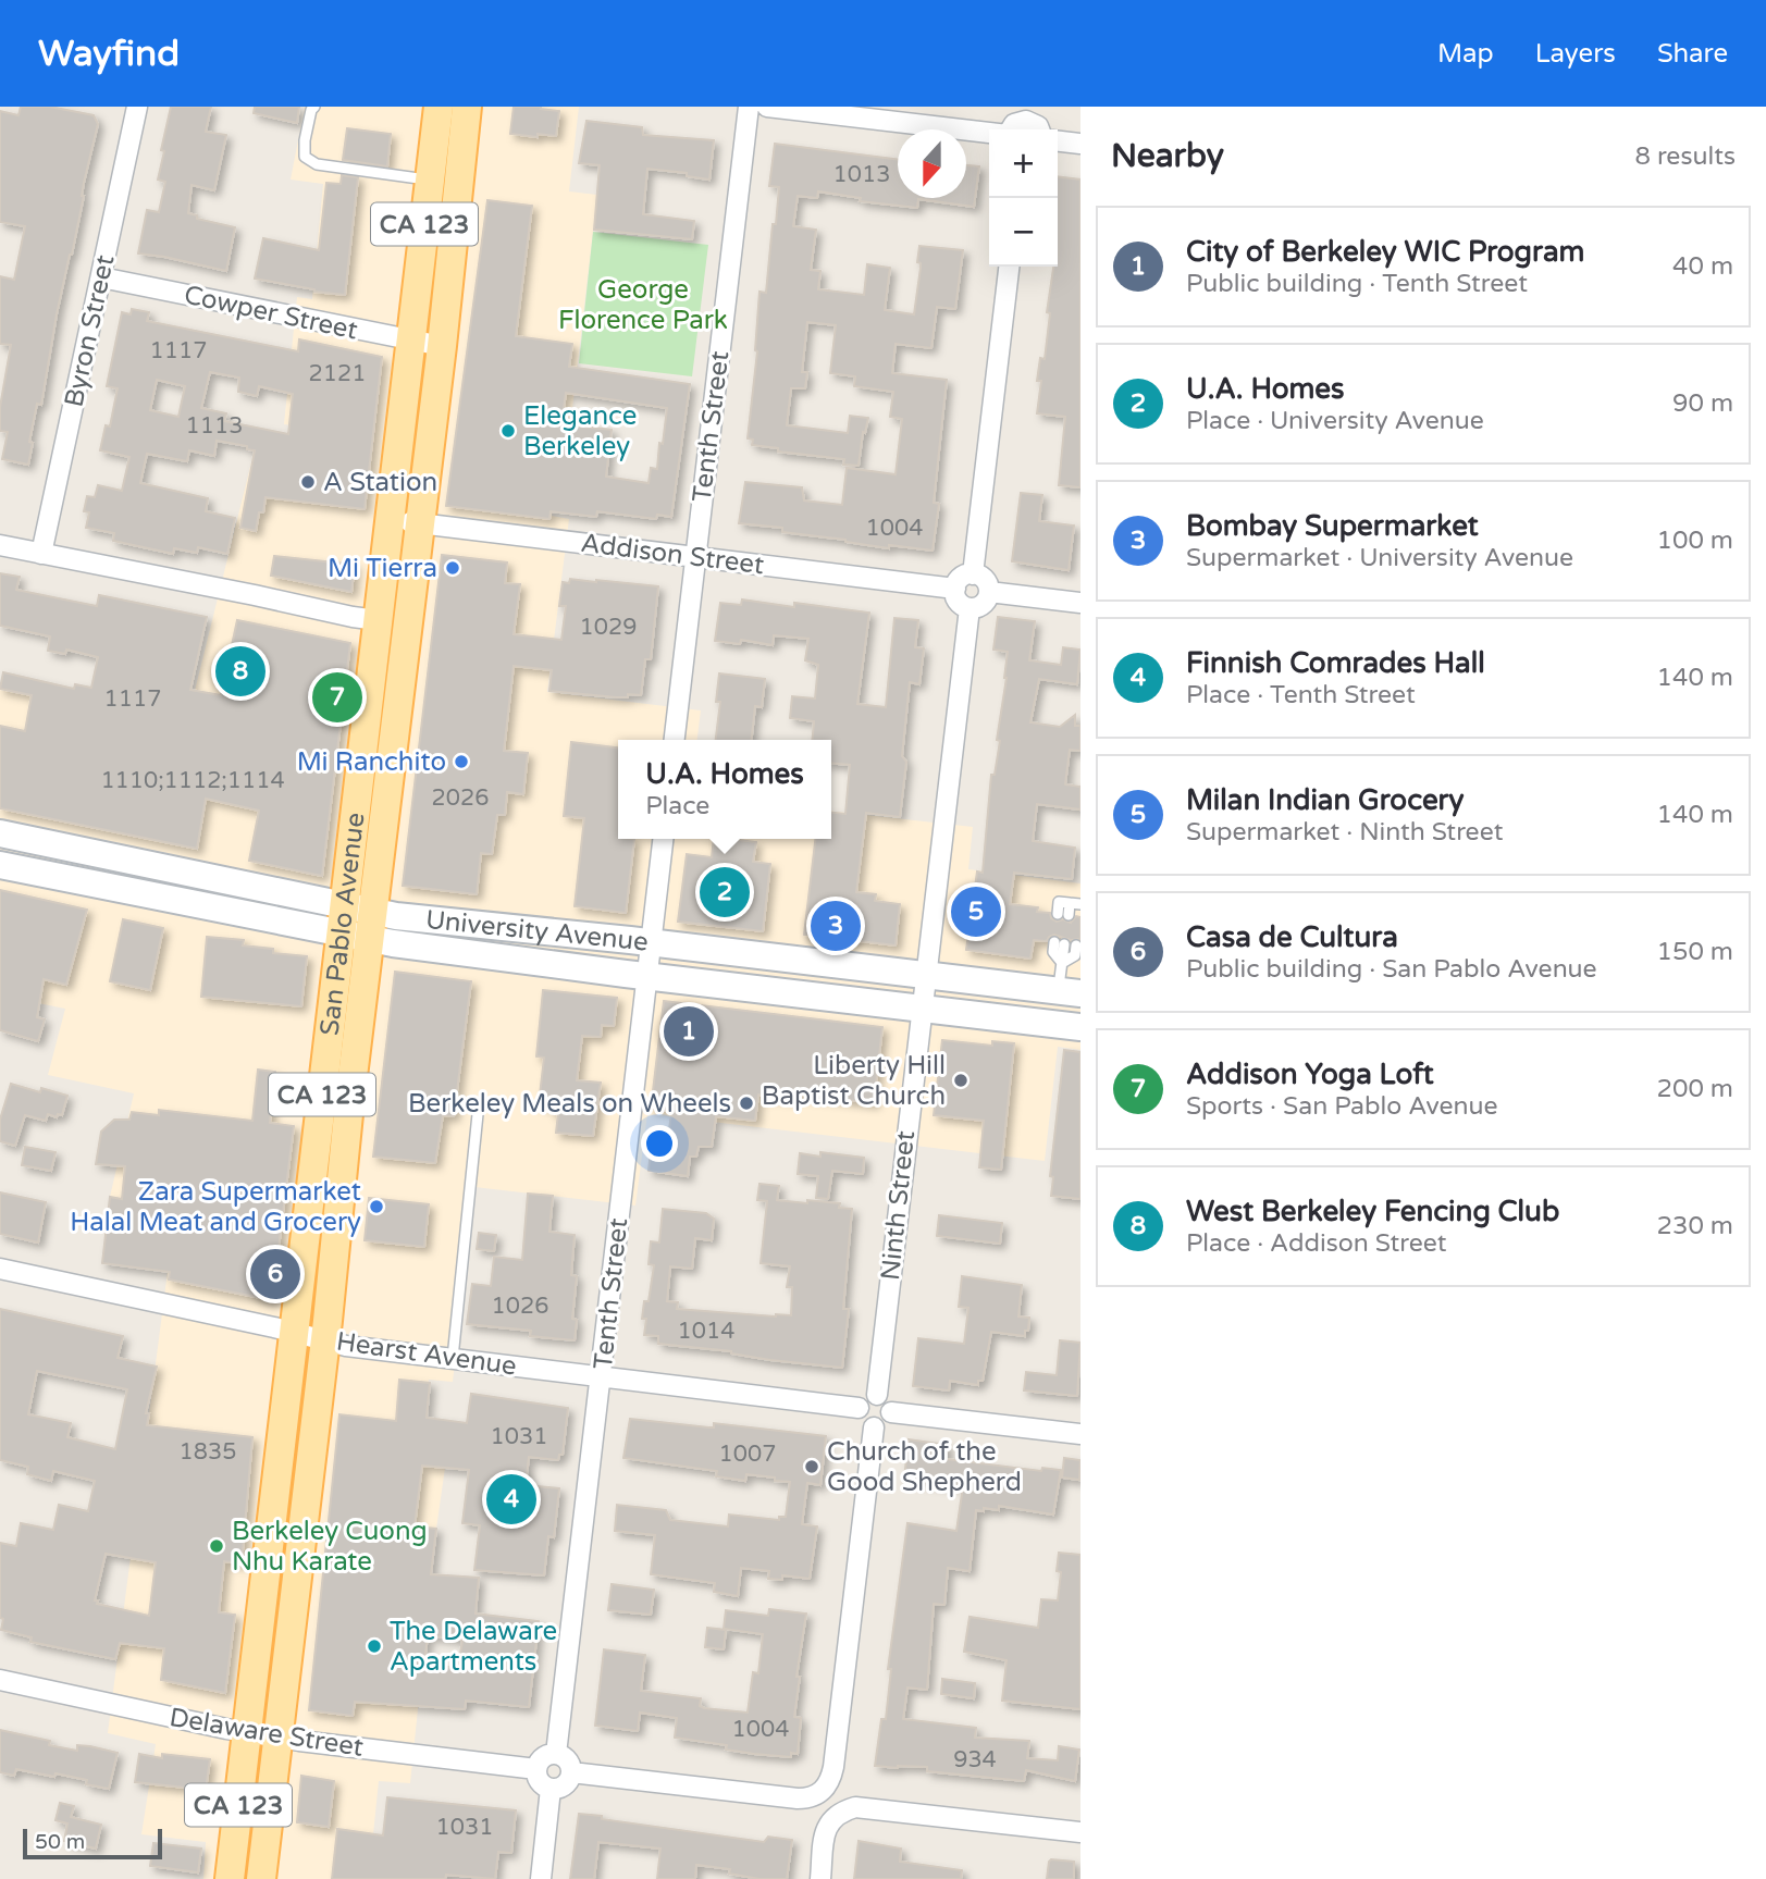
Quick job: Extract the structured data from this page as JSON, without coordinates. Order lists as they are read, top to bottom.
{
  "streets": {
    "main road": ["CA 123", "San Pablo Avenue", "University Avenue"],
    "street": [
      "Cowper Street",
      "Byron Street",
      "Tenth Street",
      "Addison Street",
      "Ninth Street",
      "Hearst Avenue",
      "Delaware Street"
    ]
  },
  "crossings": [
    ["Cowper Street", "Byron Street"],
    ["Cowper Street", "San Pablo Avenue"],
    ["Tenth Street", "Addison Street"],
    ["Tenth Street", "University Avenue"],
    ["Tenth Street", "Hearst Avenue"],
    ["Tenth Street", "Delaware Street"],
    ["Addison Street", "San Pablo Avenue"],
    ["Addison Street", "Ninth Street"],
    ["San Pablo Avenue", "University Avenue"],
    ["San Pablo Avenue", "Hearst Avenue"],
    ["San Pablo Avenue", "Delaware Street"],
    ["University Avenue", "Ninth Street"],
    ["Ninth Street", "Hearst Avenue"]
  ],
  "parks": ["George Florence Park"],
  "places": [
    "Elegance Berkeley",
    "A Station",
    "Mi Tierra",
    "Mi Ranchito",
    "Liberty Hill Baptist Church",
    "Berkeley Meals on Wheels",
    "Zara Supermarket Halal Meat and Grocery",
    "Church of the Good Shepherd",
    "Berkeley Cuong Nhu Karate",
    "The Delaware Apartments"
  ],
  "house_numbers": [
    "1013",
    "1117",
    "2121",
    "1113",
    "1004",
    "1029",
    "1117",
    "1110;1112;1114",
    "2026",
    "1026",
    "1014",
    "1031",
    "1835",
    "1007",
    "1004",
    "934",
    "1031"
  ],
  "scale_bar": "50 m",
  "north": "bottom",
  "page": {
    "header": "Wayfind",
    "nav": ["Map", "Layers", "Share"],
    "heading": ["Nearby", "8 results"],
    "map_buttons": ["+", "−"],
    "list": [
      {
        "mark": "1",
        "name": "City of Berkeley WIC Program",
        "note": "Public building · Tenth Street",
        "value": "40 m"
      },
      {
        "mark": "2",
        "name": "U.A. Homes",
        "note": "Place · University Avenue",
        "value": "90 m"
      },
      {
        "mark": "3",
        "name": "Bombay Supermarket",
        "note": "Supermarket · University Avenue",
        "value": "100 m"
      },
      {
        "mark": "4",
        "name": "Finnish Comrades Hall",
        "note": "Place · Tenth Street",
        "value": "140 m"
      },
      {
        "mark": "5",
        "name": "Milan Indian Grocery",
        "note": "Supermarket · Ninth Street",
        "value": "140 m"
      },
      {
        "mark": "6",
        "name": "Casa de Cultura",
        "note": "Public building · San Pablo Avenue",
        "value": "150 m"
      },
      {
        "mark": "7",
        "name": "Addison Yoga Loft",
        "note": "Sports · San Pablo Avenue",
        "value": "200 m"
      },
      {
        "mark": "8",
        "name": "West Berkeley Fencing Club",
        "note": "Place · Addison Street",
        "value": "230 m"
      }
    ],
    "pins": [
      "8",
      "7",
      "2",
      "5",
      "3",
      "1",
      "6",
      "4"
    ],
    "popup": ["U.A. Homes", "Place"],
    "scale": "50 m"
  }
}
